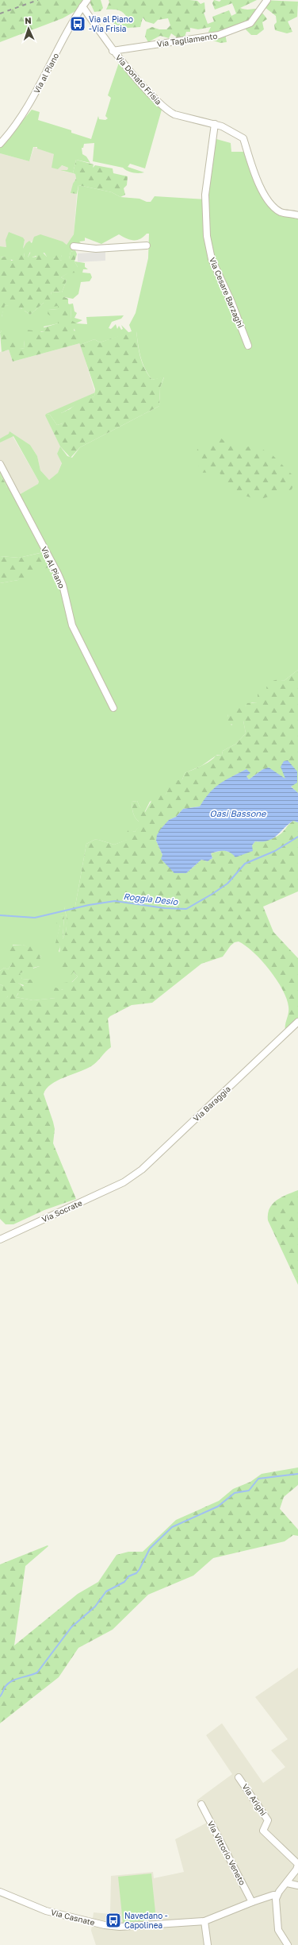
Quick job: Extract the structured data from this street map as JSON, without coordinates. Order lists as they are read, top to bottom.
{
  "streets": {
    "street": [
      "Via Tagliamento",
      "Via al Piano",
      "Via Donato Frisia",
      "Via Cesare Barzaghi",
      "Via Al Piano",
      "Via Baraggia",
      "Via Socrate",
      "Via Arighi",
      "Via Vittorio Veneto",
      "Via Casnate"
    ]
  },
  "crossings": [
    ["Via Tagliamento", "Via Donato Frisia"],
    ["Via al Piano", "Via Donato Frisia"],
    ["Via Donato Frisia", "Via Cesare Barzaghi"],
    ["Via Baraggia", "Via Socrate"],
    ["Via Vittorio Veneto", "Via Casnate"]
  ],
  "water": ["Oasi Bassone", "Roggia Desio"],
  "places": {
    "bus stop": ["Via al Piano -Via Frisia", "Navedano - Capolinea"]
  },
  "north": "top"
}
